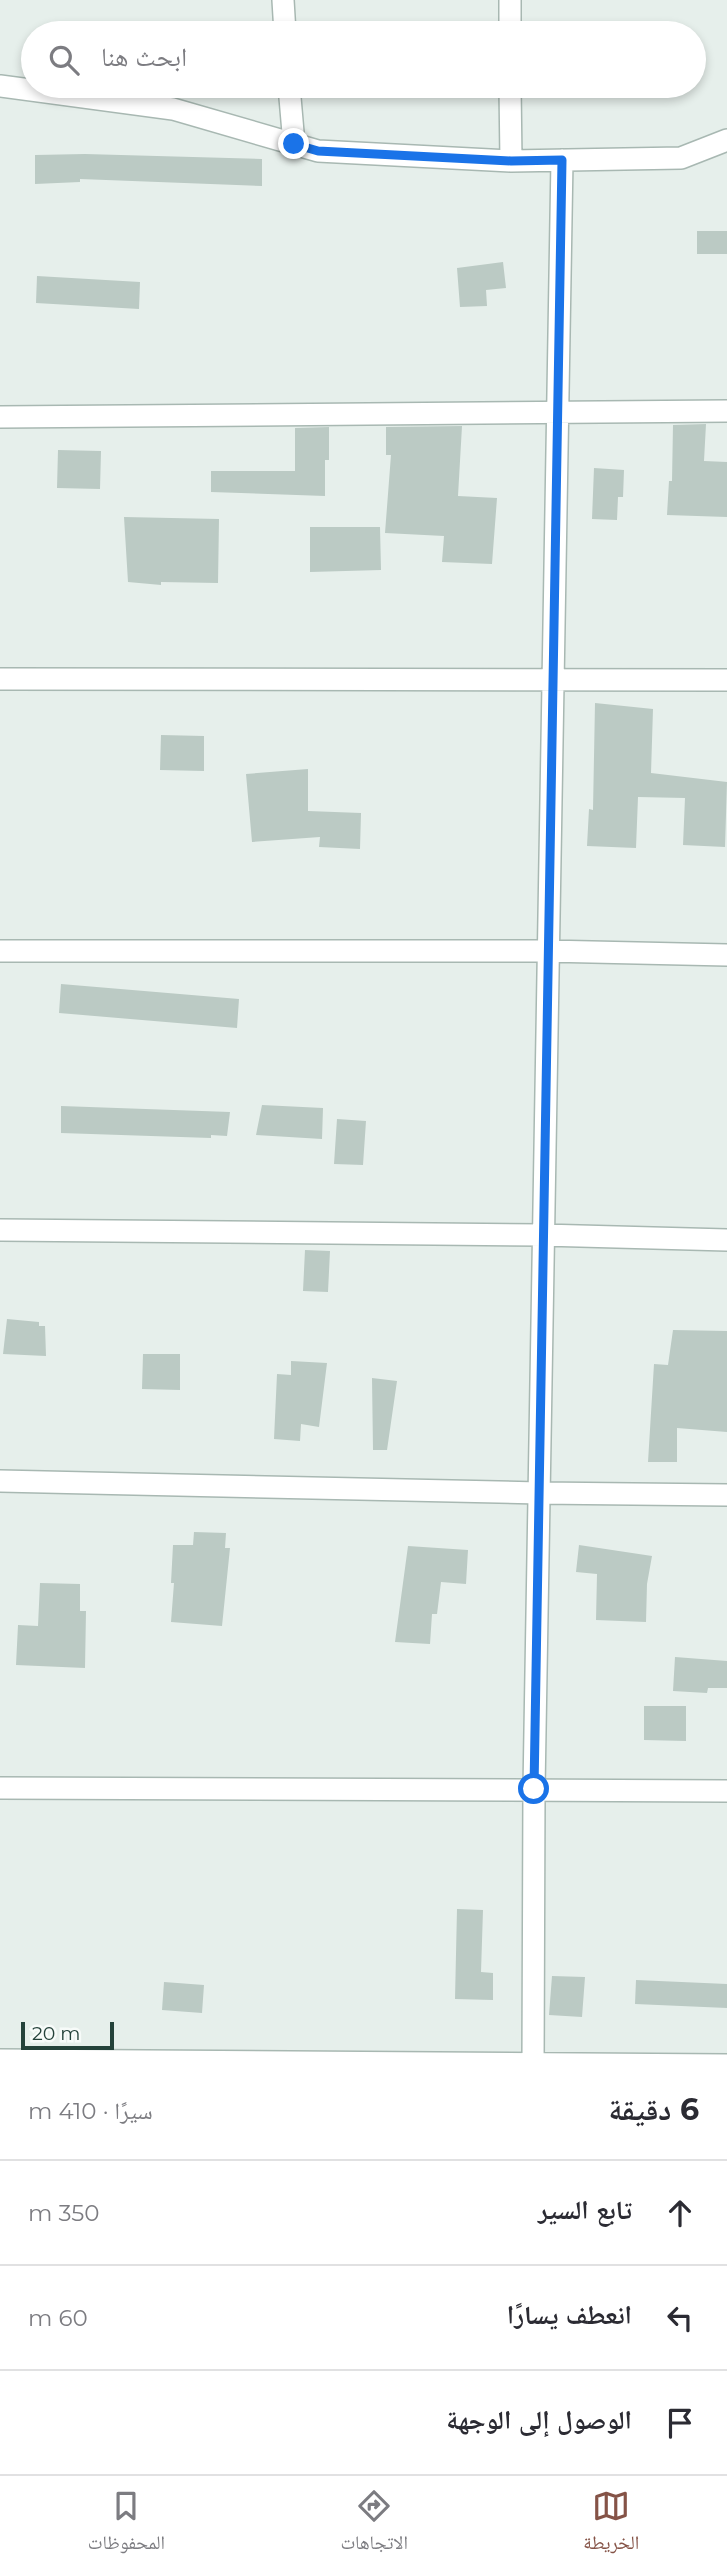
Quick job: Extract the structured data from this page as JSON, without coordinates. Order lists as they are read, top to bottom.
{
  "scale_bar": "20 m",
  "page": {
    "search": "ابحث هنا",
    "scale": "20 m",
    "heading": ["6 دقيقة", "سيرًا · 410 m"],
    "list": [
      ["تابع السير", "350 m"],
      ["انعطف يسارًا", "60 m"],
      "الوصول إلى الوجهة"
    ],
    "nav": ["الخريطة", "الاتجاهات", "المحفوظات"]
  }
}
